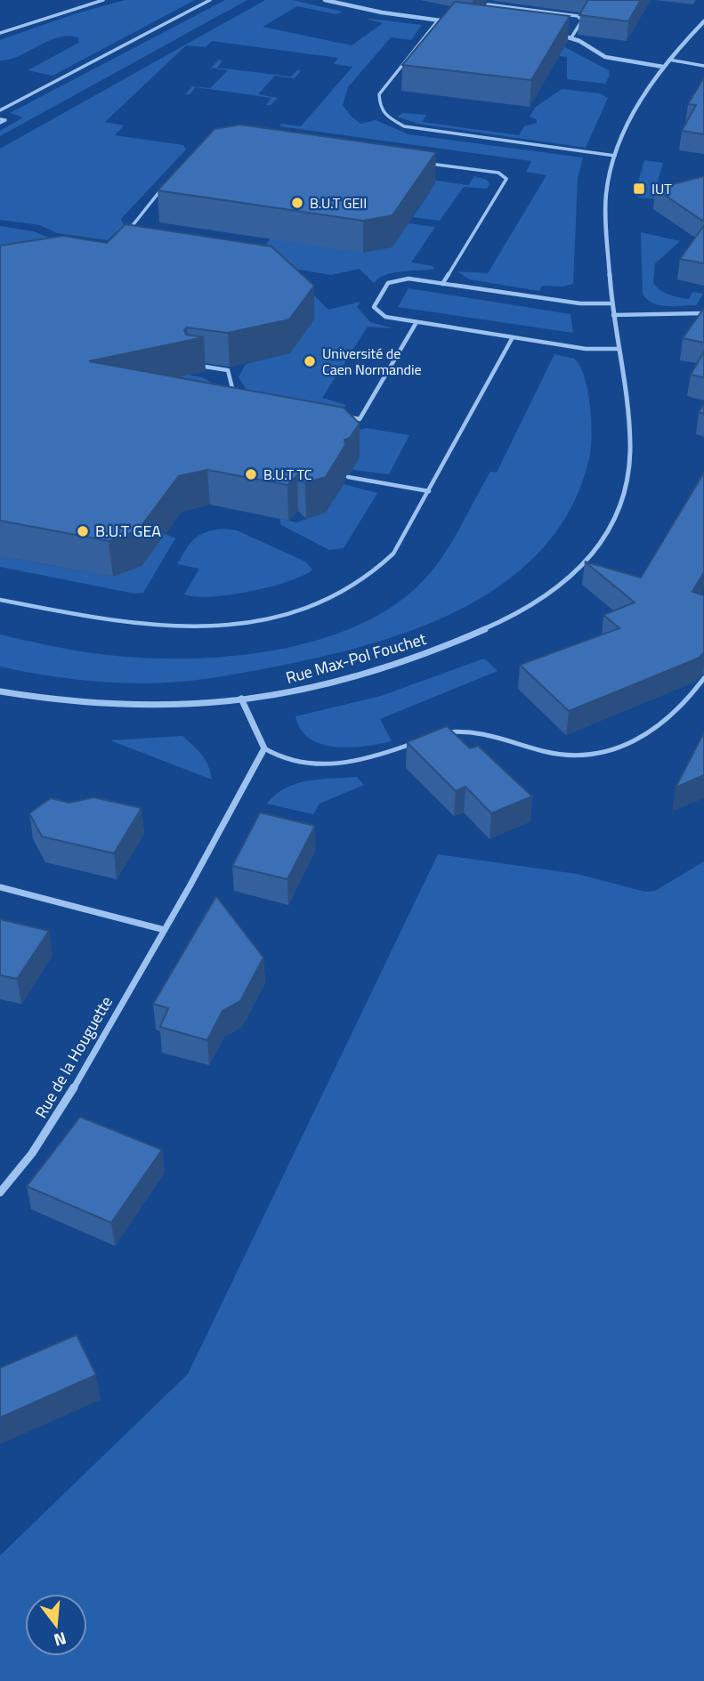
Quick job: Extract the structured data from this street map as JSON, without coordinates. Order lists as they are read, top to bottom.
{
  "streets": {
    "street": ["Rue Max-Pol Fouchet", "Rue de la Houguette"]
  },
  "places": {
    "transit": ["IUT"],
    "other": [
      "B.U.T GEII",
      "Université de Caen Normandie",
      "B.U.T TC",
      "B.U.T GEA"
    ]
  },
  "north": "bottom"
}
